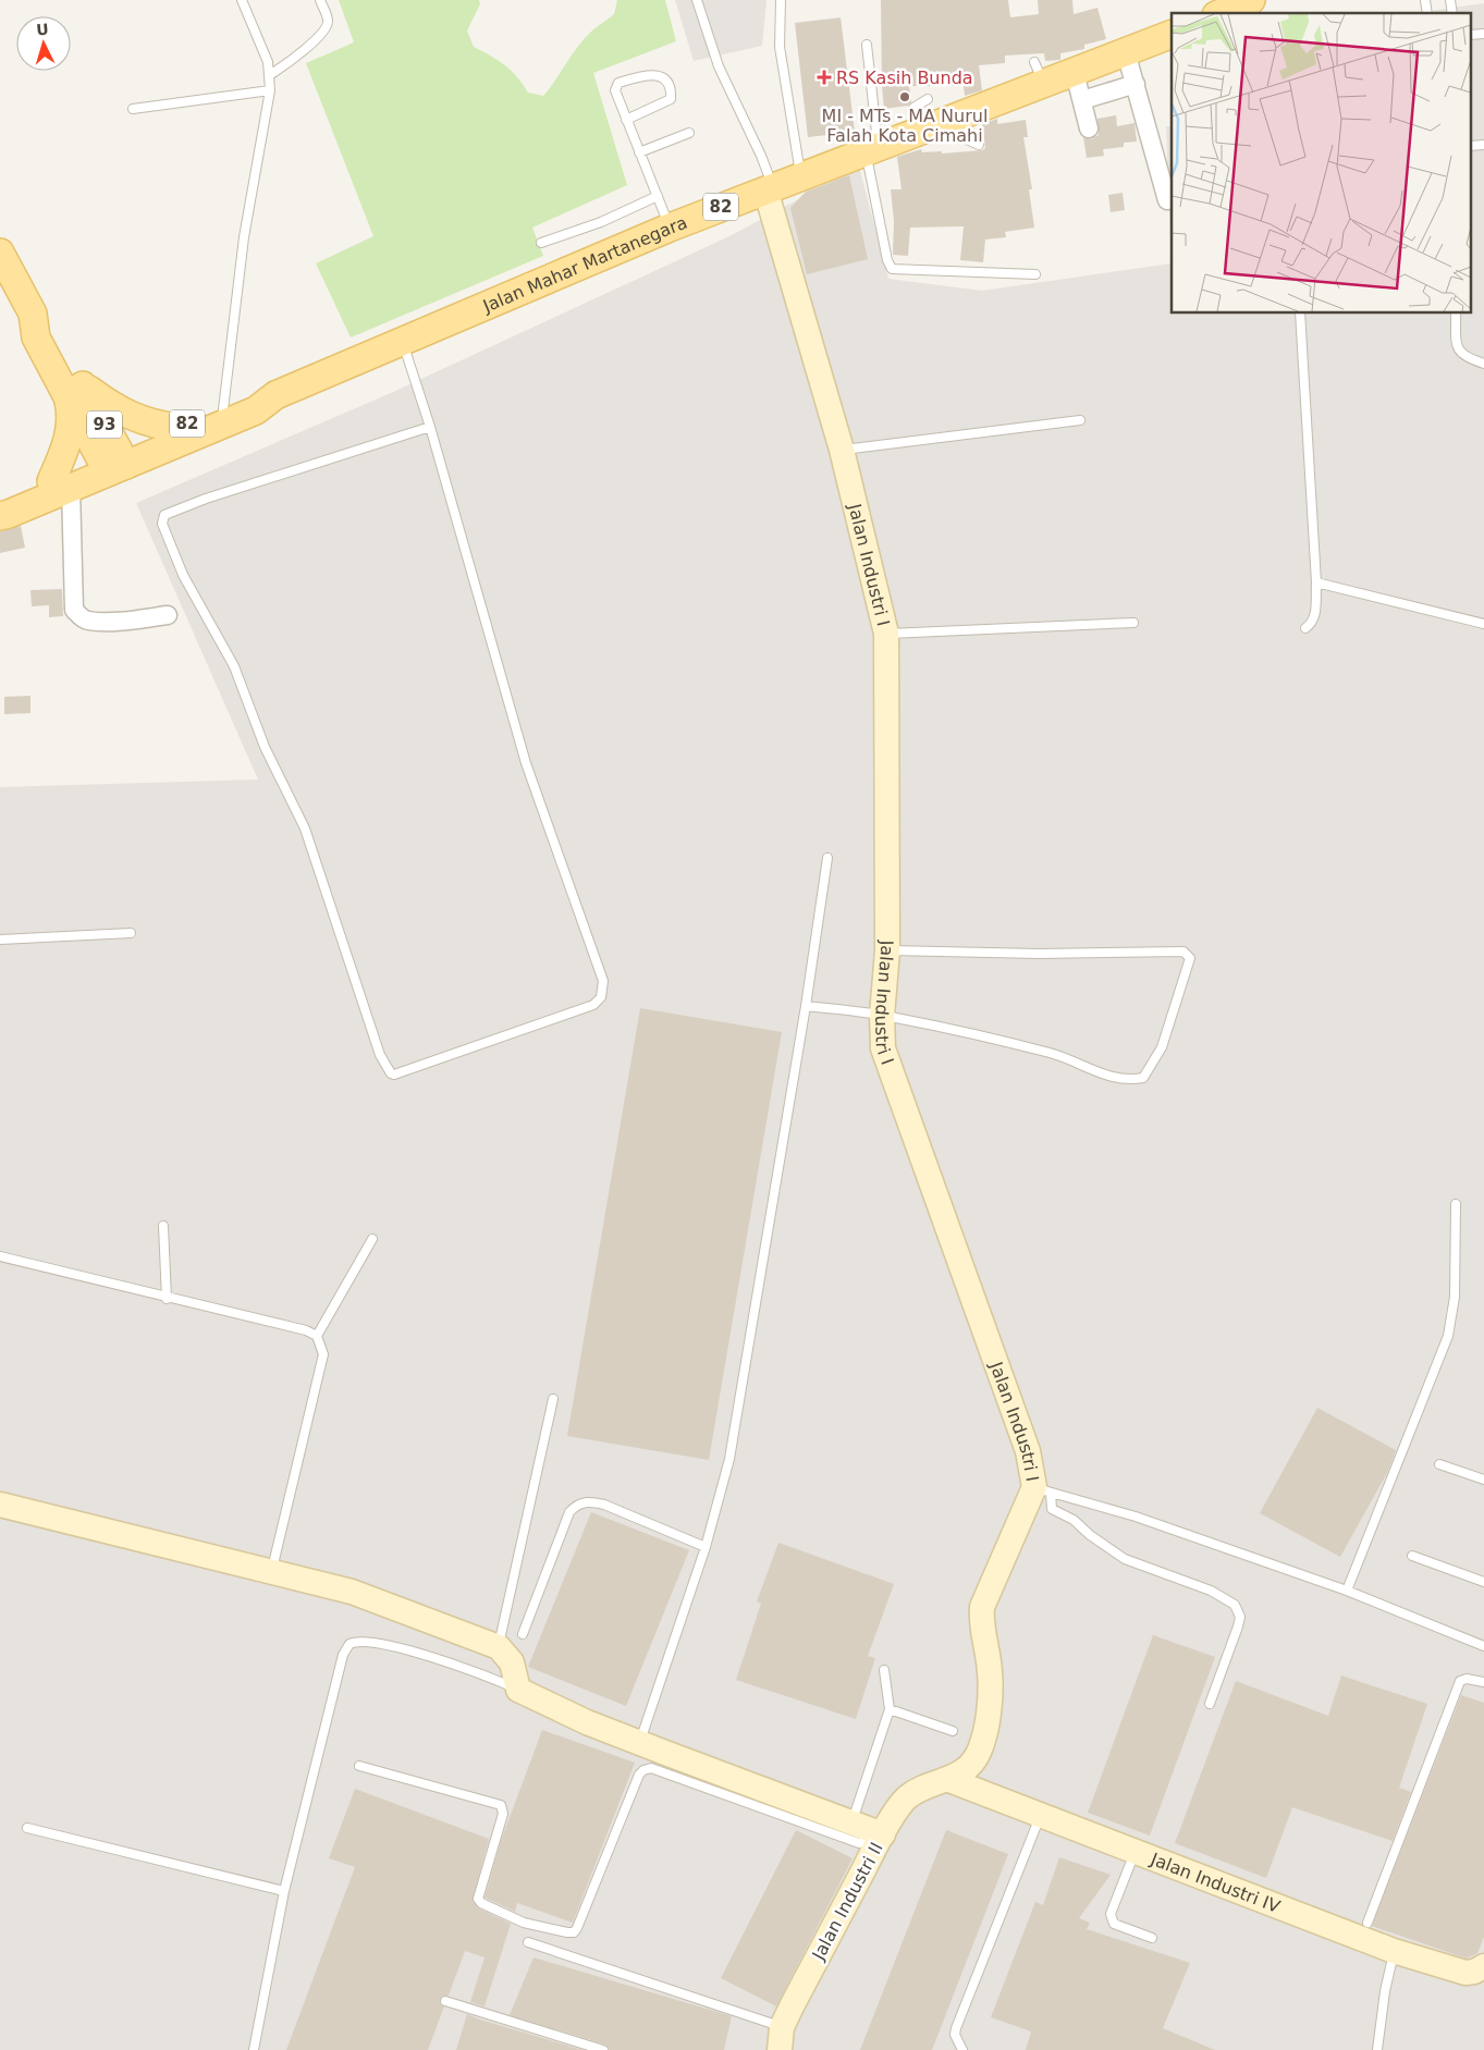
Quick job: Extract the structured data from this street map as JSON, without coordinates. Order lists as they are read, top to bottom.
{
  "streets": {
    "main road": [
      "82",
      "Jalan Mahar Martanegara",
      "93",
      "Jalan Industri I",
      "Jalan Industri IV",
      "Jalan Industri II"
    ]
  },
  "crossings": [
    ["Jalan Mahar Martanegara", "93"],
    ["Jalan Mahar Martanegara", "Jalan Industri I"],
    ["Jalan Industri I", "Jalan Industri IV"],
    ["Jalan Industri I", "Jalan Industri II"],
    ["Jalan Industri IV", "Jalan Industri II"]
  ],
  "places": {
    "health": ["RS Kasih Bunda"],
    "other": ["MI - MTs - MA Nurul Falah Kota Cimahi"]
  },
  "north": "top"
}
